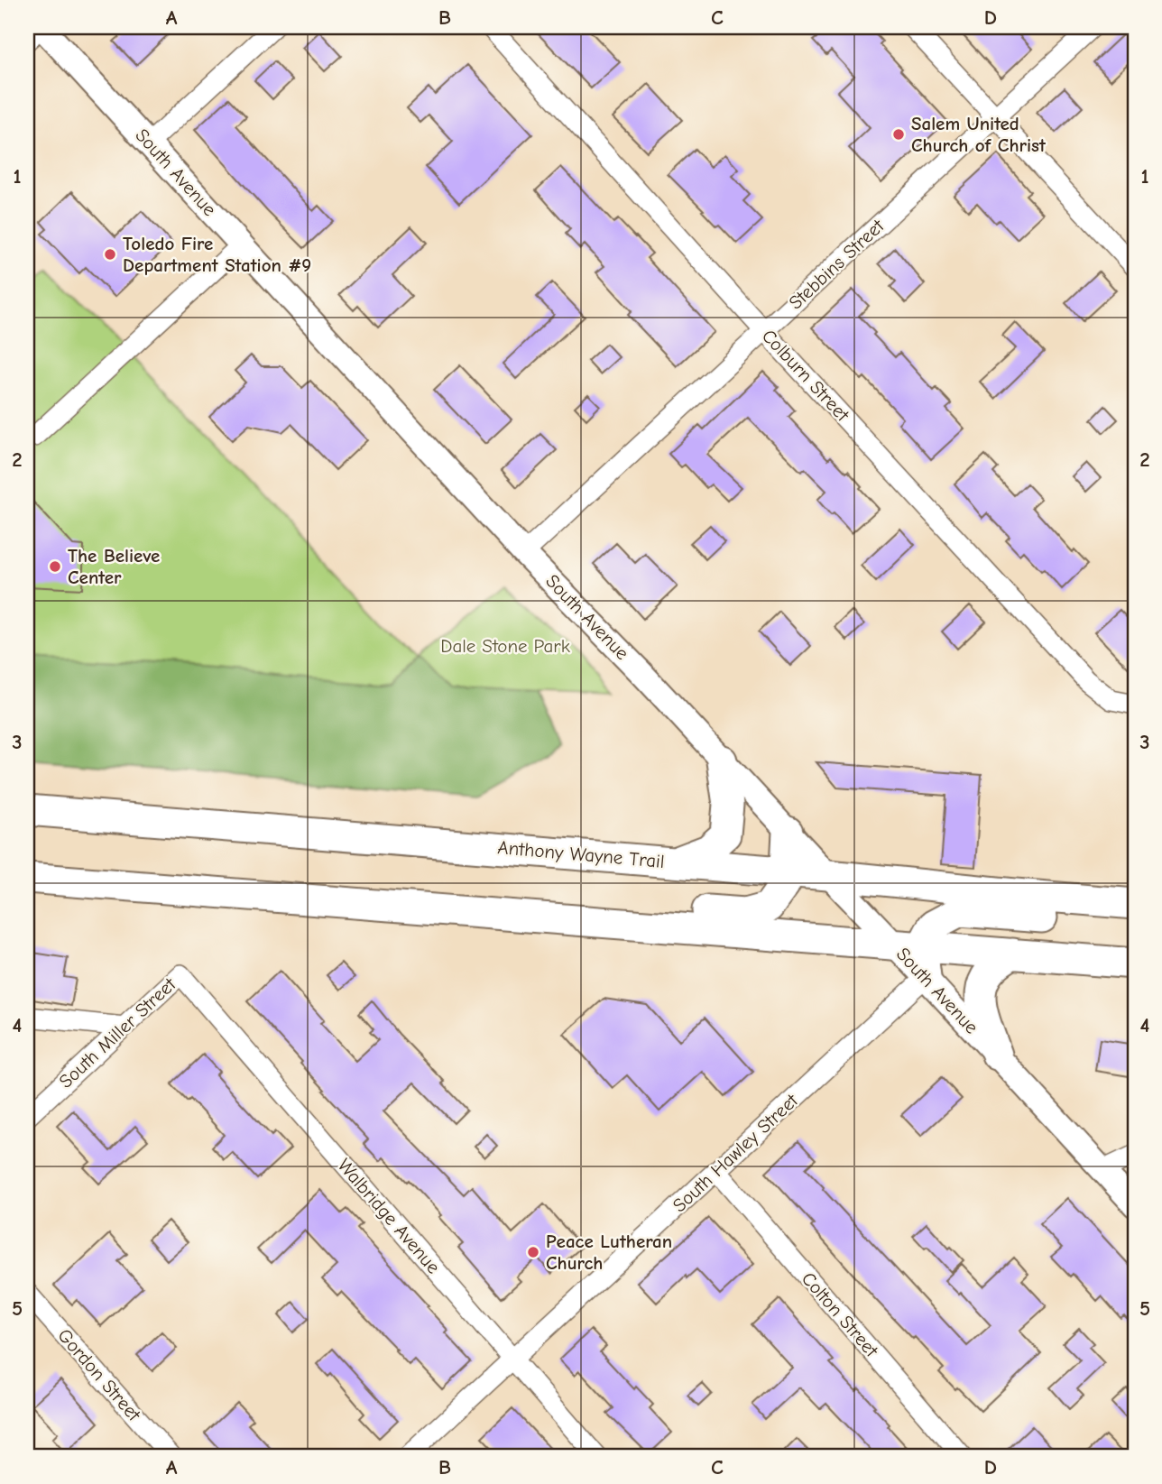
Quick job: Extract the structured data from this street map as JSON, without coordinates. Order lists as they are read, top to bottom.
{
  "streets": {
    "highway": ["Anthony Wayne Trail"],
    "street": [
      "South Avenue",
      "Stebbins Street",
      "Colburn Street",
      "South Miller Street",
      "South Hawley Street",
      "Walbridge Avenue",
      "Colton Street",
      "Gordon Street"
    ]
  },
  "crossings": [
    ["South Avenue", "Stebbins Street"],
    ["South Avenue", "Anthony Wayne Trail"],
    ["South Avenue", "South Hawley Street"],
    ["Stebbins Street", "Colburn Street"],
    ["South Miller Street", "Walbridge Avenue"],
    ["South Hawley Street", "Walbridge Avenue"],
    ["South Hawley Street", "Colton Street"]
  ],
  "parks": ["Dale Stone Park"],
  "places": [
    "Salem United Church of Christ",
    "Toledo Fire Department Station #9",
    "The Believe Center",
    "Peace Lutheran Church"
  ],
  "grid": {
    "columns": [
      "A",
      "B",
      "C",
      "D"
    ],
    "rows": [
      "1",
      "2",
      "3",
      "4",
      "5"
    ]
  }
}
